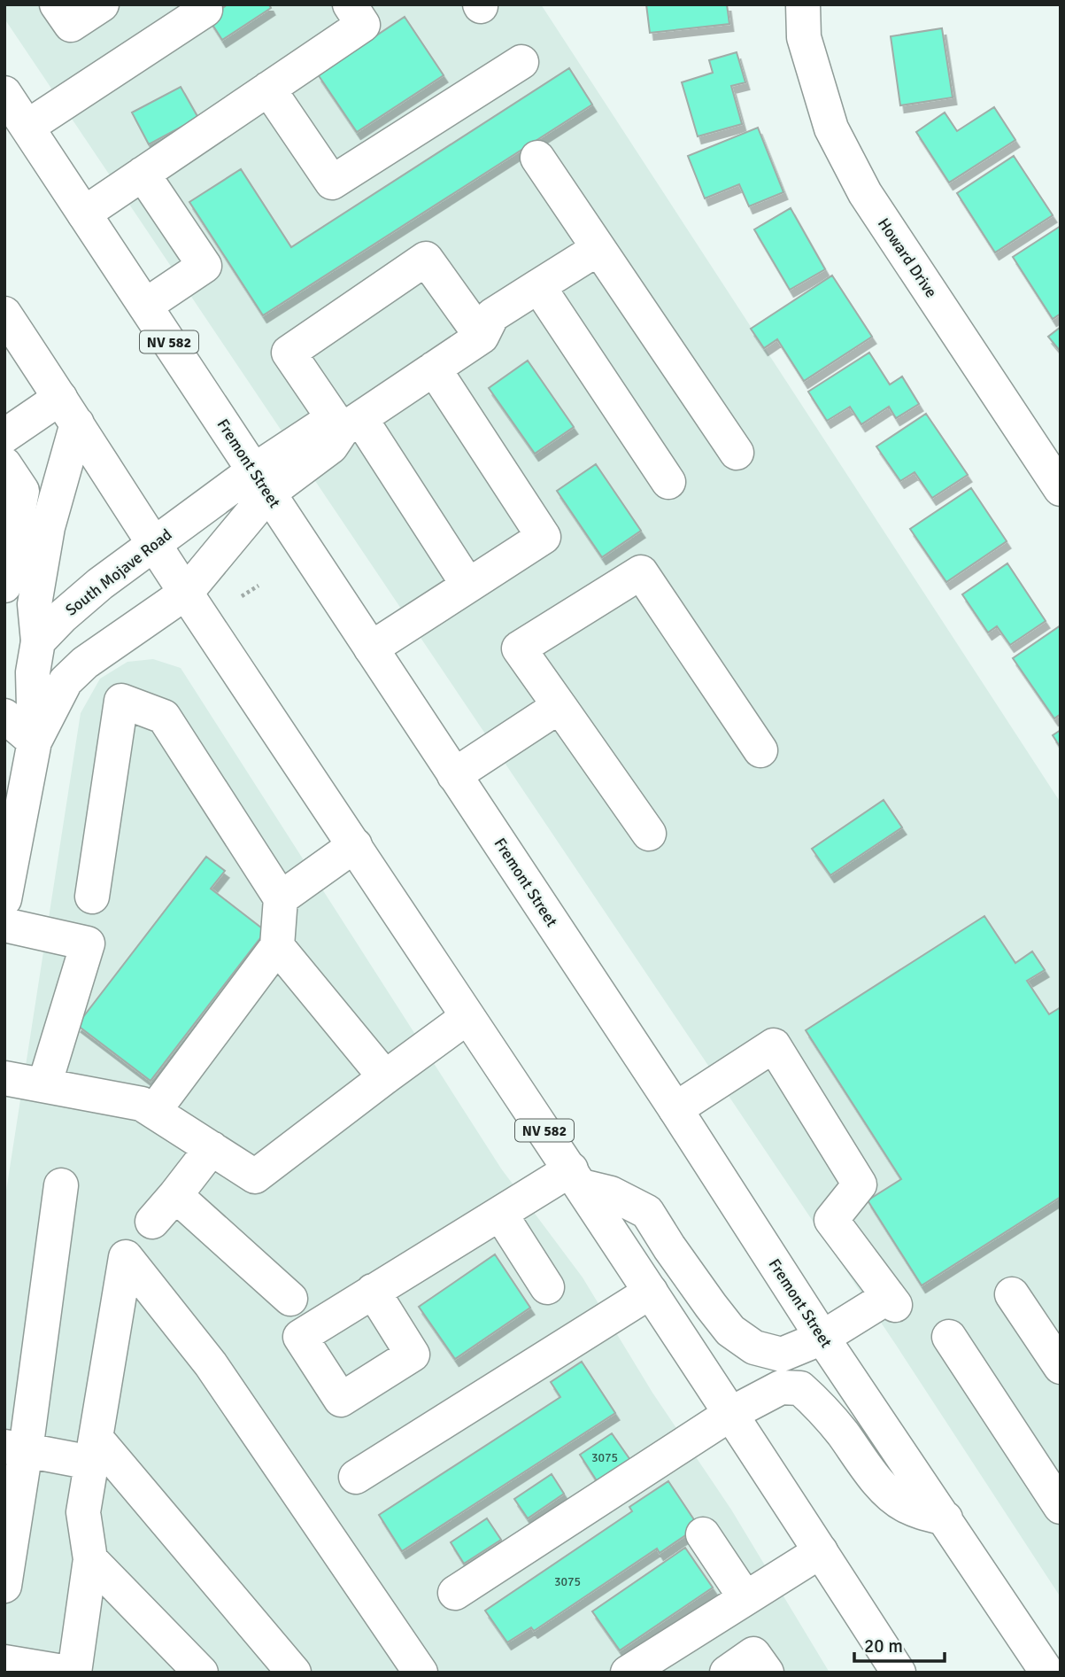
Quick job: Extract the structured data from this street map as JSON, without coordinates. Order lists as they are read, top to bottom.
{
  "streets": {
    "main road": [
      "Howard Drive",
      "NV 582",
      "Fremont Street",
      "South Mojave Road"
    ]
  },
  "crossings": [
    ["NV 582", "South Mojave Road"],
    ["Fremont Street", "South Mojave Road"]
  ],
  "house_numbers": ["3075", "3075"],
  "scale_bar": "20 m"
}
